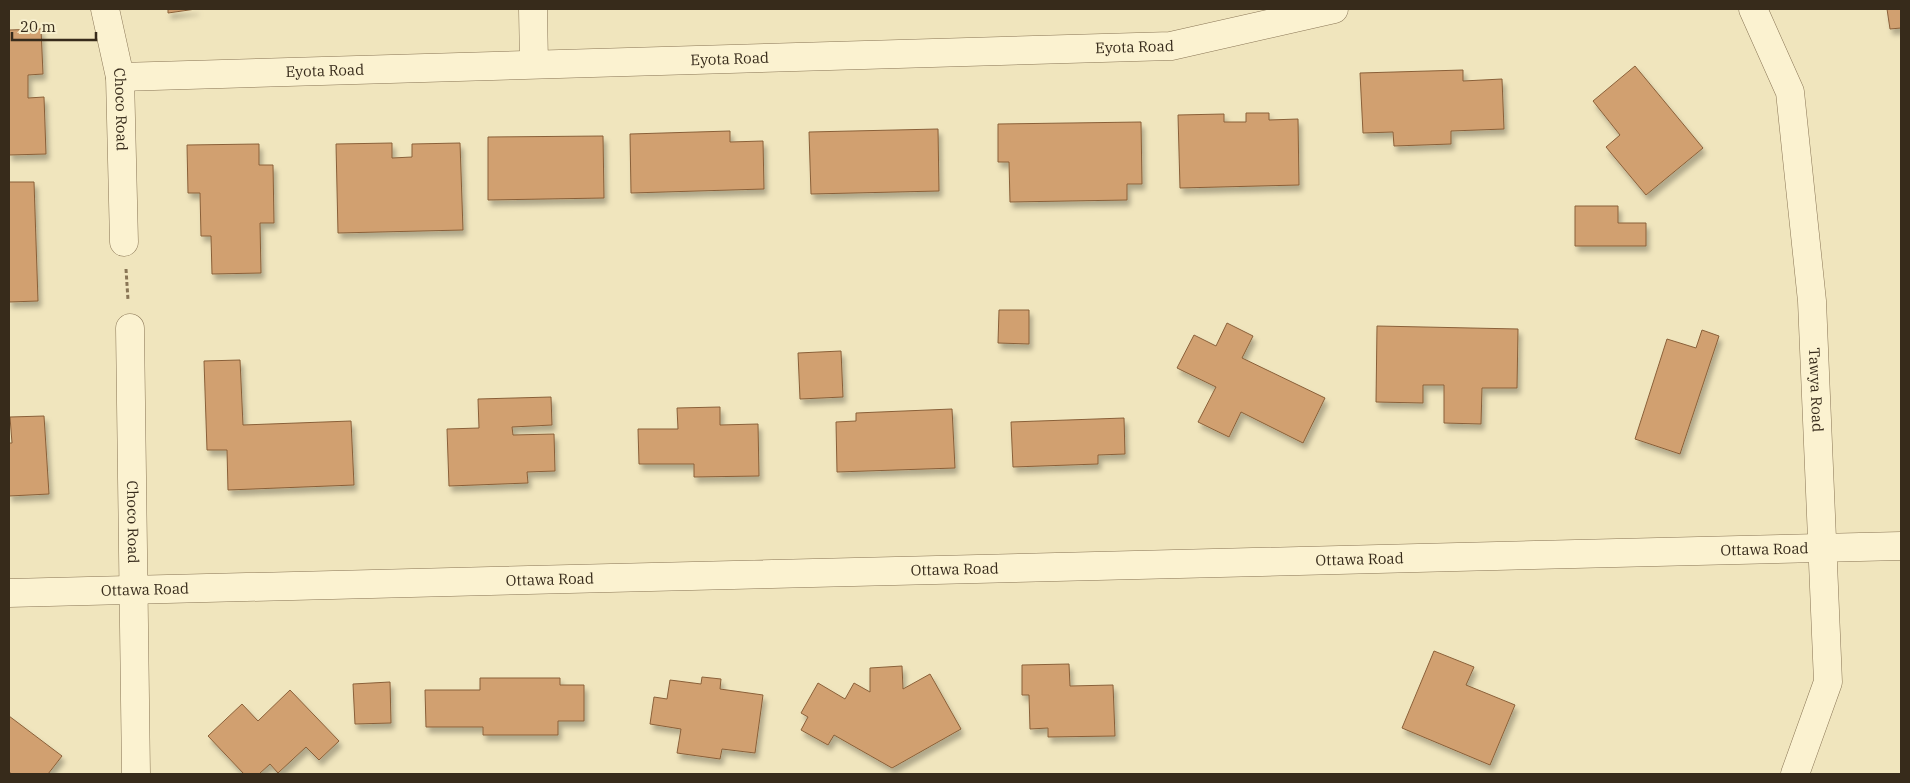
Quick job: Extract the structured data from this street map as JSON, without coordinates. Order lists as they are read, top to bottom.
{
  "streets": {
    "street": [
      "Eyota Road",
      "Choco Road",
      "Tawya Road",
      "Ottawa Road"
    ]
  },
  "crossings": [
    ["Eyota Road", "Choco Road"],
    ["Choco Road", "Ottawa Road"],
    ["Tawya Road", "Ottawa Road"]
  ],
  "scale_bar": "20 m"
}
